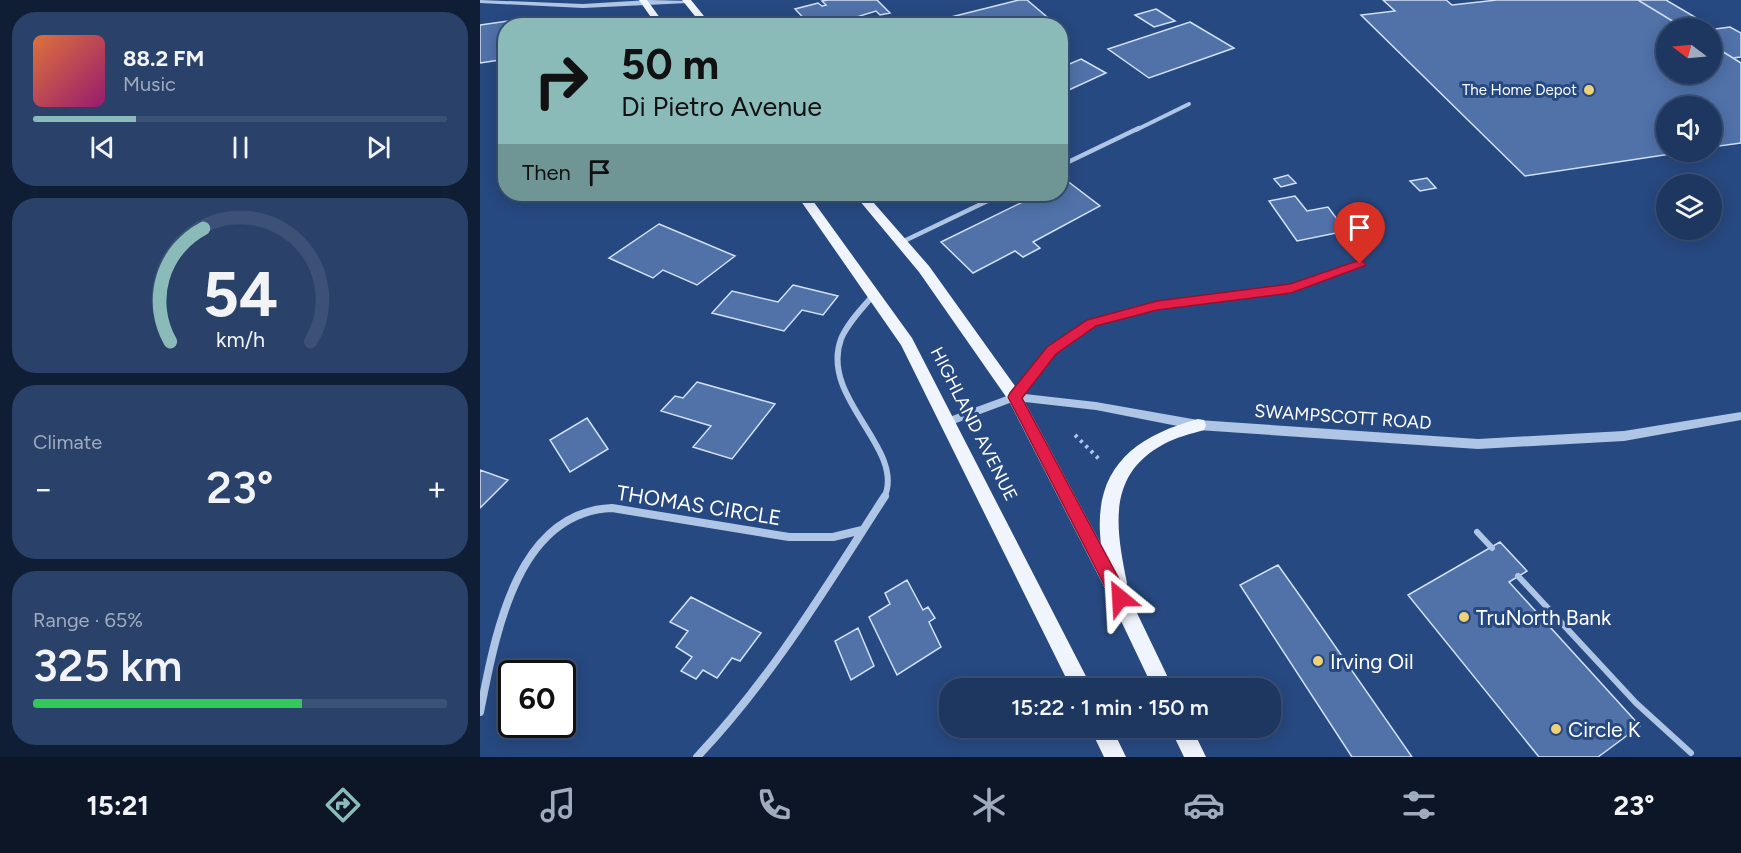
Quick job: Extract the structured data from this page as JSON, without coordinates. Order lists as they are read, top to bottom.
{
  "streets": {
    "main road": ["HIGHLAND AVENUE"],
    "street": ["SWAMPSCOTT ROAD", "THOMAS CIRCLE"]
  },
  "crossings": [
    ["SWAMPSCOTT ROAD", "HIGHLAND AVENUE"]
  ],
  "places": [
    "The Home Depot",
    "TruNorth Bank",
    "Irving Oil",
    "Circle K"
  ],
  "north": "left",
  "page": {
    "turn": ["50 m", "Di Pietro Avenue"],
    "song": ["88.2 FM", "Music"],
    "then": "Then",
    "tile": [
      "Climate",
      ["Range · 65%", "325 km"]
    ],
    "heat": ["−", "23°", "+"],
    "limit": "60",
    "trip": "15:22 · 1 min · 150 m",
    "tabs": ["15:21", "23°"],
    "gauge": ["54", "km/h"]
  }
}
